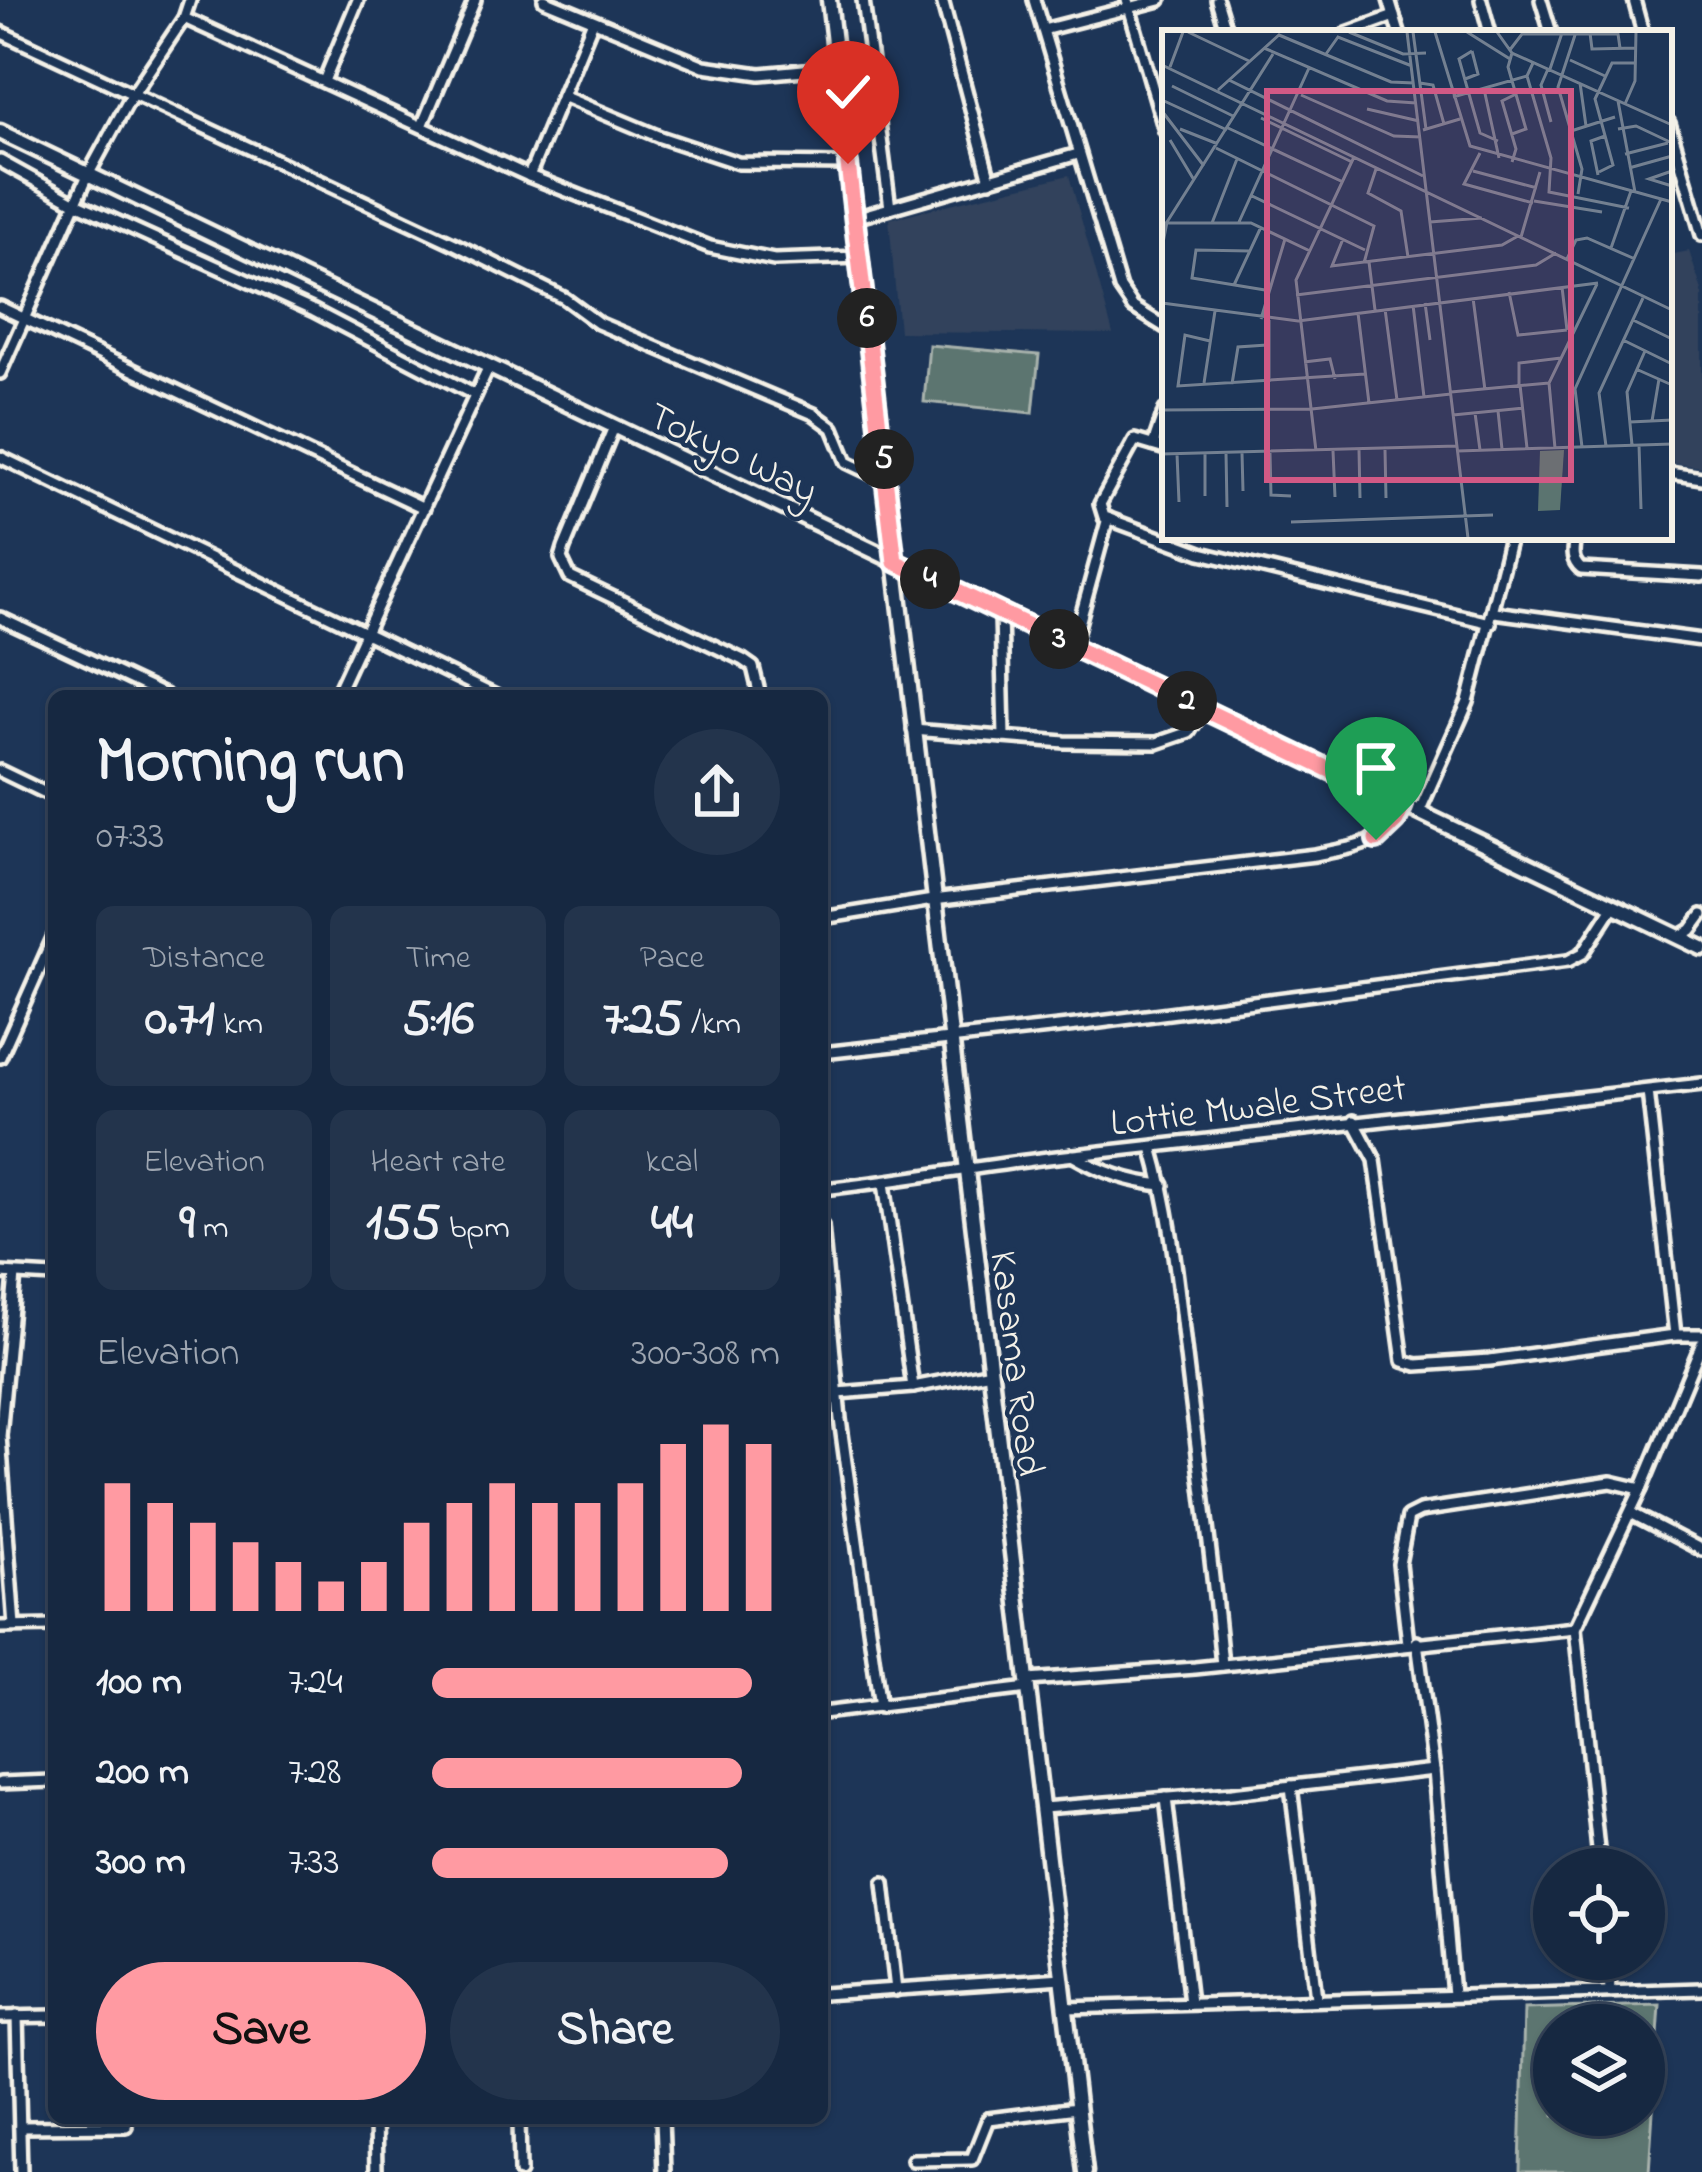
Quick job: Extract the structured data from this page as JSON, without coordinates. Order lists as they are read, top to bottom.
{
  "streets": {
    "street": ["Tokyo Way", "Lottie Mwale Street", "Kasama Road"]
  },
  "crossings": [
    ["Tokyo Way", "Kasama Road"],
    ["Lottie Mwale Street", "Kasama Road"]
  ],
  "page": {
    "pins": [
      "6",
      "5",
      "4",
      "3",
      "2"
    ],
    "heading": ["Morning run", "07:33"],
    "stats": [
      ["Distance", "0.71 km"],
      ["Time", "5:16"],
      ["Pace", "7:25 /km"],
      ["Elevation", "9 m"],
      ["Heart rate", "155 bpm"],
      ["kcal", "44"]
    ],
    "chart": ["Elevation", "300–308 m"],
    "list": [
      {
        "name": "100 m",
        "note": "7:24"
      },
      {
        "name": "200 m",
        "note": "7:28"
      },
      {
        "name": "300 m",
        "note": "7:33"
      }
    ],
    "buttons": ["Save", "Share"]
  }
}
